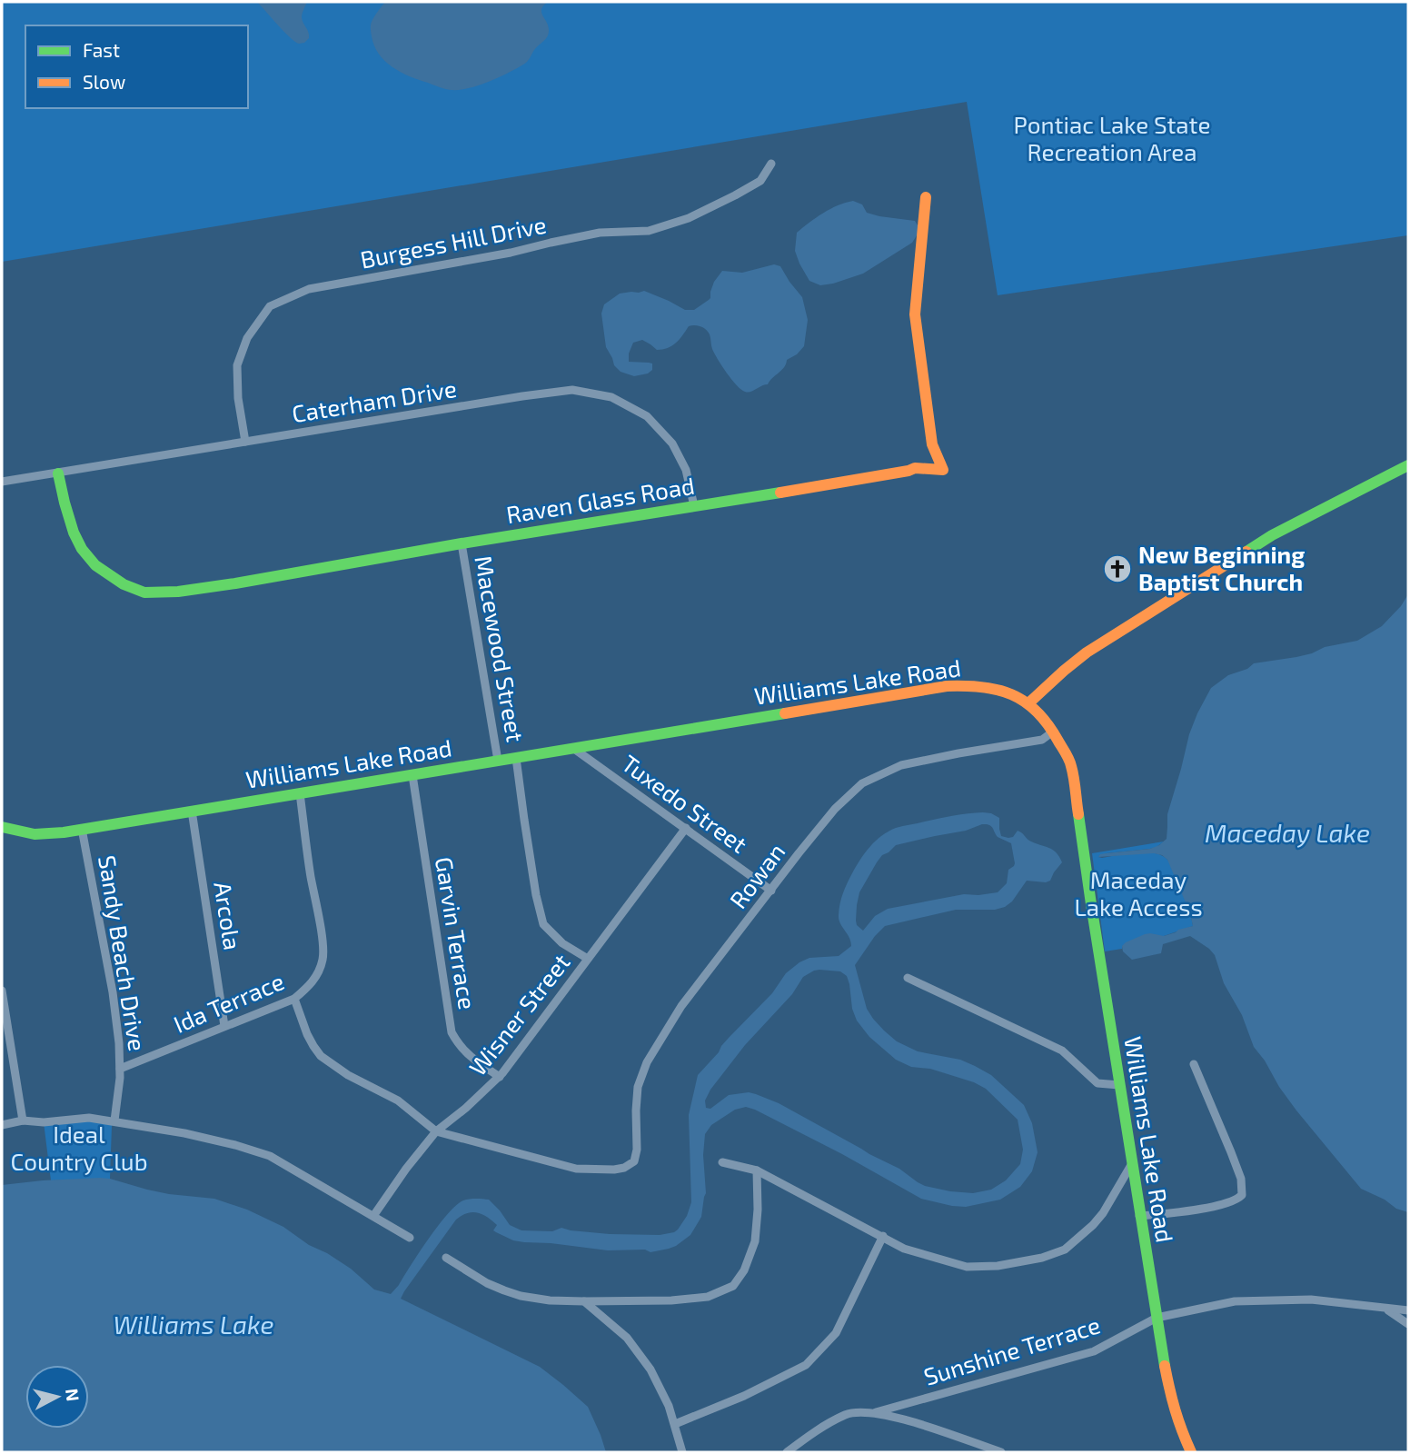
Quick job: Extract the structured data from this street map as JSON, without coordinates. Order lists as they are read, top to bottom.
{
  "streets": {
    "main road": ["Raven Glass Road", "Williams Lake Road"],
    "street": [
      "Burgess Hill Drive",
      "Caterham Drive",
      "Macewood Street",
      "Tuxedo Street",
      "Rowan",
      "Arcola",
      "Garvin Terrace",
      "Sandy Beach Drive",
      "Ida Terrace",
      "Wisner Street",
      "Sunshine Terrace"
    ]
  },
  "crossings": [
    ["Burgess Hill Drive", "Caterham Drive"],
    ["Caterham Drive", "Raven Glass Road"],
    ["Raven Glass Road", "Macewood Street"],
    ["Macewood Street", "Williams Lake Road"],
    ["Williams Lake Road", "Tuxedo Street"],
    ["Williams Lake Road", "Rowan"],
    ["Williams Lake Road", "Arcola"],
    ["Williams Lake Road", "Garvin Terrace"],
    ["Williams Lake Road", "Sandy Beach Drive"],
    ["Williams Lake Road", "Ida Terrace"],
    ["Williams Lake Road", "Sunshine Terrace"],
    ["Tuxedo Street", "Rowan"],
    ["Tuxedo Street", "Wisner Street"],
    ["Rowan", "Wisner Street"],
    ["Arcola", "Ida Terrace"],
    ["Garvin Terrace", "Wisner Street"],
    ["Sandy Beach Drive", "Ida Terrace"]
  ],
  "water": ["Maceday Lake", "Williams Lake"],
  "parks": ["Pontiac Lake State Recreation Area", "Maceday Lake Access", "Ideal Country Club"],
  "places": {
    "church": ["New Beginning Baptist Church"]
  },
  "legend": ["Fast", "Slow"],
  "north": "right"
}
